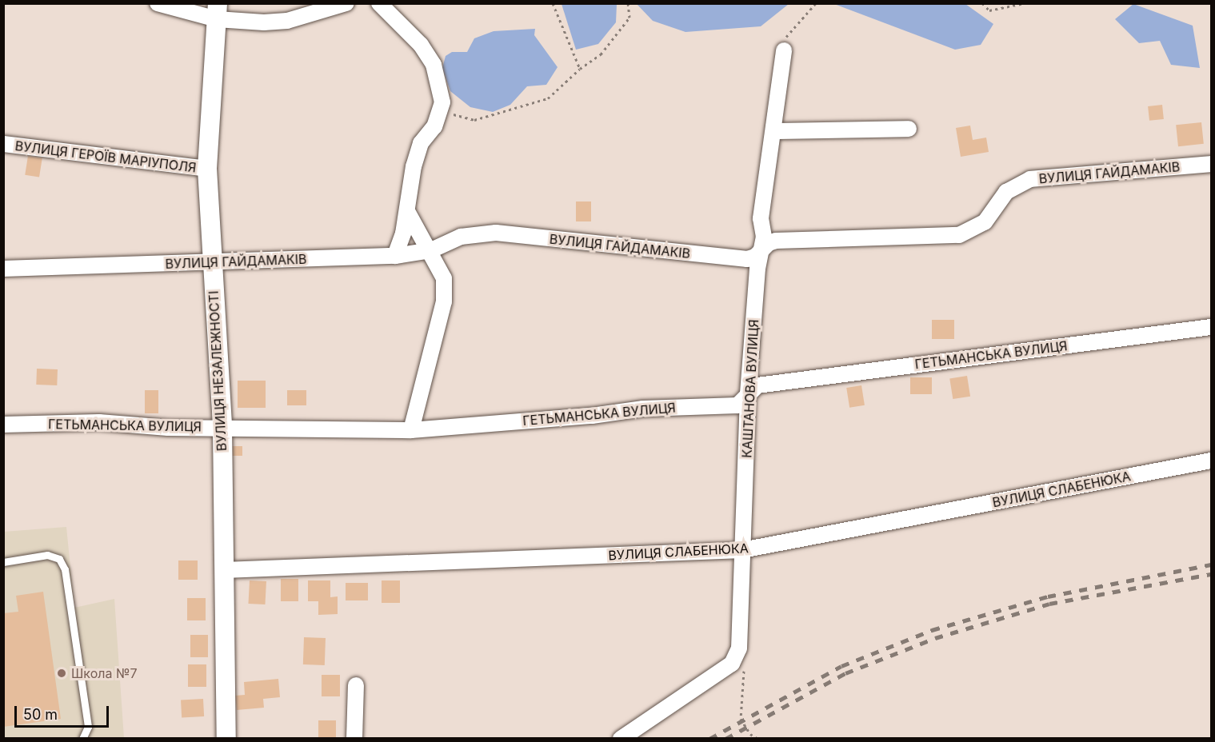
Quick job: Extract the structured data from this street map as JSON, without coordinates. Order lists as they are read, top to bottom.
{
  "streets": {
    "street": [
      "ВУЛИЦЯ ГЕРОЇВ МАРІУПОЛЯ",
      "ВУЛИЦЯ ГАЙДАМАКІВ",
      "ГЕТЬМАНСЬКА ВУЛИЦЯ",
      "ВУЛИЦЯ НЕЗАЛЕЖНОСТІ",
      "КАШТАНОВА ВУЛИЦЯ",
      "ВУЛИЦЯ СЛАБЕНЮКА"
    ]
  },
  "crossings": [
    ["ВУЛИЦЯ ГЕРОЇВ МАРІУПОЛЯ", "ВУЛИЦЯ НЕЗАЛЕЖНОСТІ"],
    ["ВУЛИЦЯ ГАЙДАМАКІВ", "ВУЛИЦЯ НЕЗАЛЕЖНОСТІ"],
    ["ВУЛИЦЯ ГАЙДАМАКІВ", "КАШТАНОВА ВУЛИЦЯ"],
    ["ГЕТЬМАНСЬКА ВУЛИЦЯ", "ВУЛИЦЯ НЕЗАЛЕЖНОСТІ"],
    ["ГЕТЬМАНСЬКА ВУЛИЦЯ", "КАШТАНОВА ВУЛИЦЯ"],
    ["ВУЛИЦЯ НЕЗАЛЕЖНОСТІ", "ВУЛИЦЯ СЛАБЕНЮКА"],
    ["КАШТАНОВА ВУЛИЦЯ", "ВУЛИЦЯ СЛАБЕНЮКА"]
  ],
  "places": ["Школа №7"],
  "scale_bar": "50 m"
}
